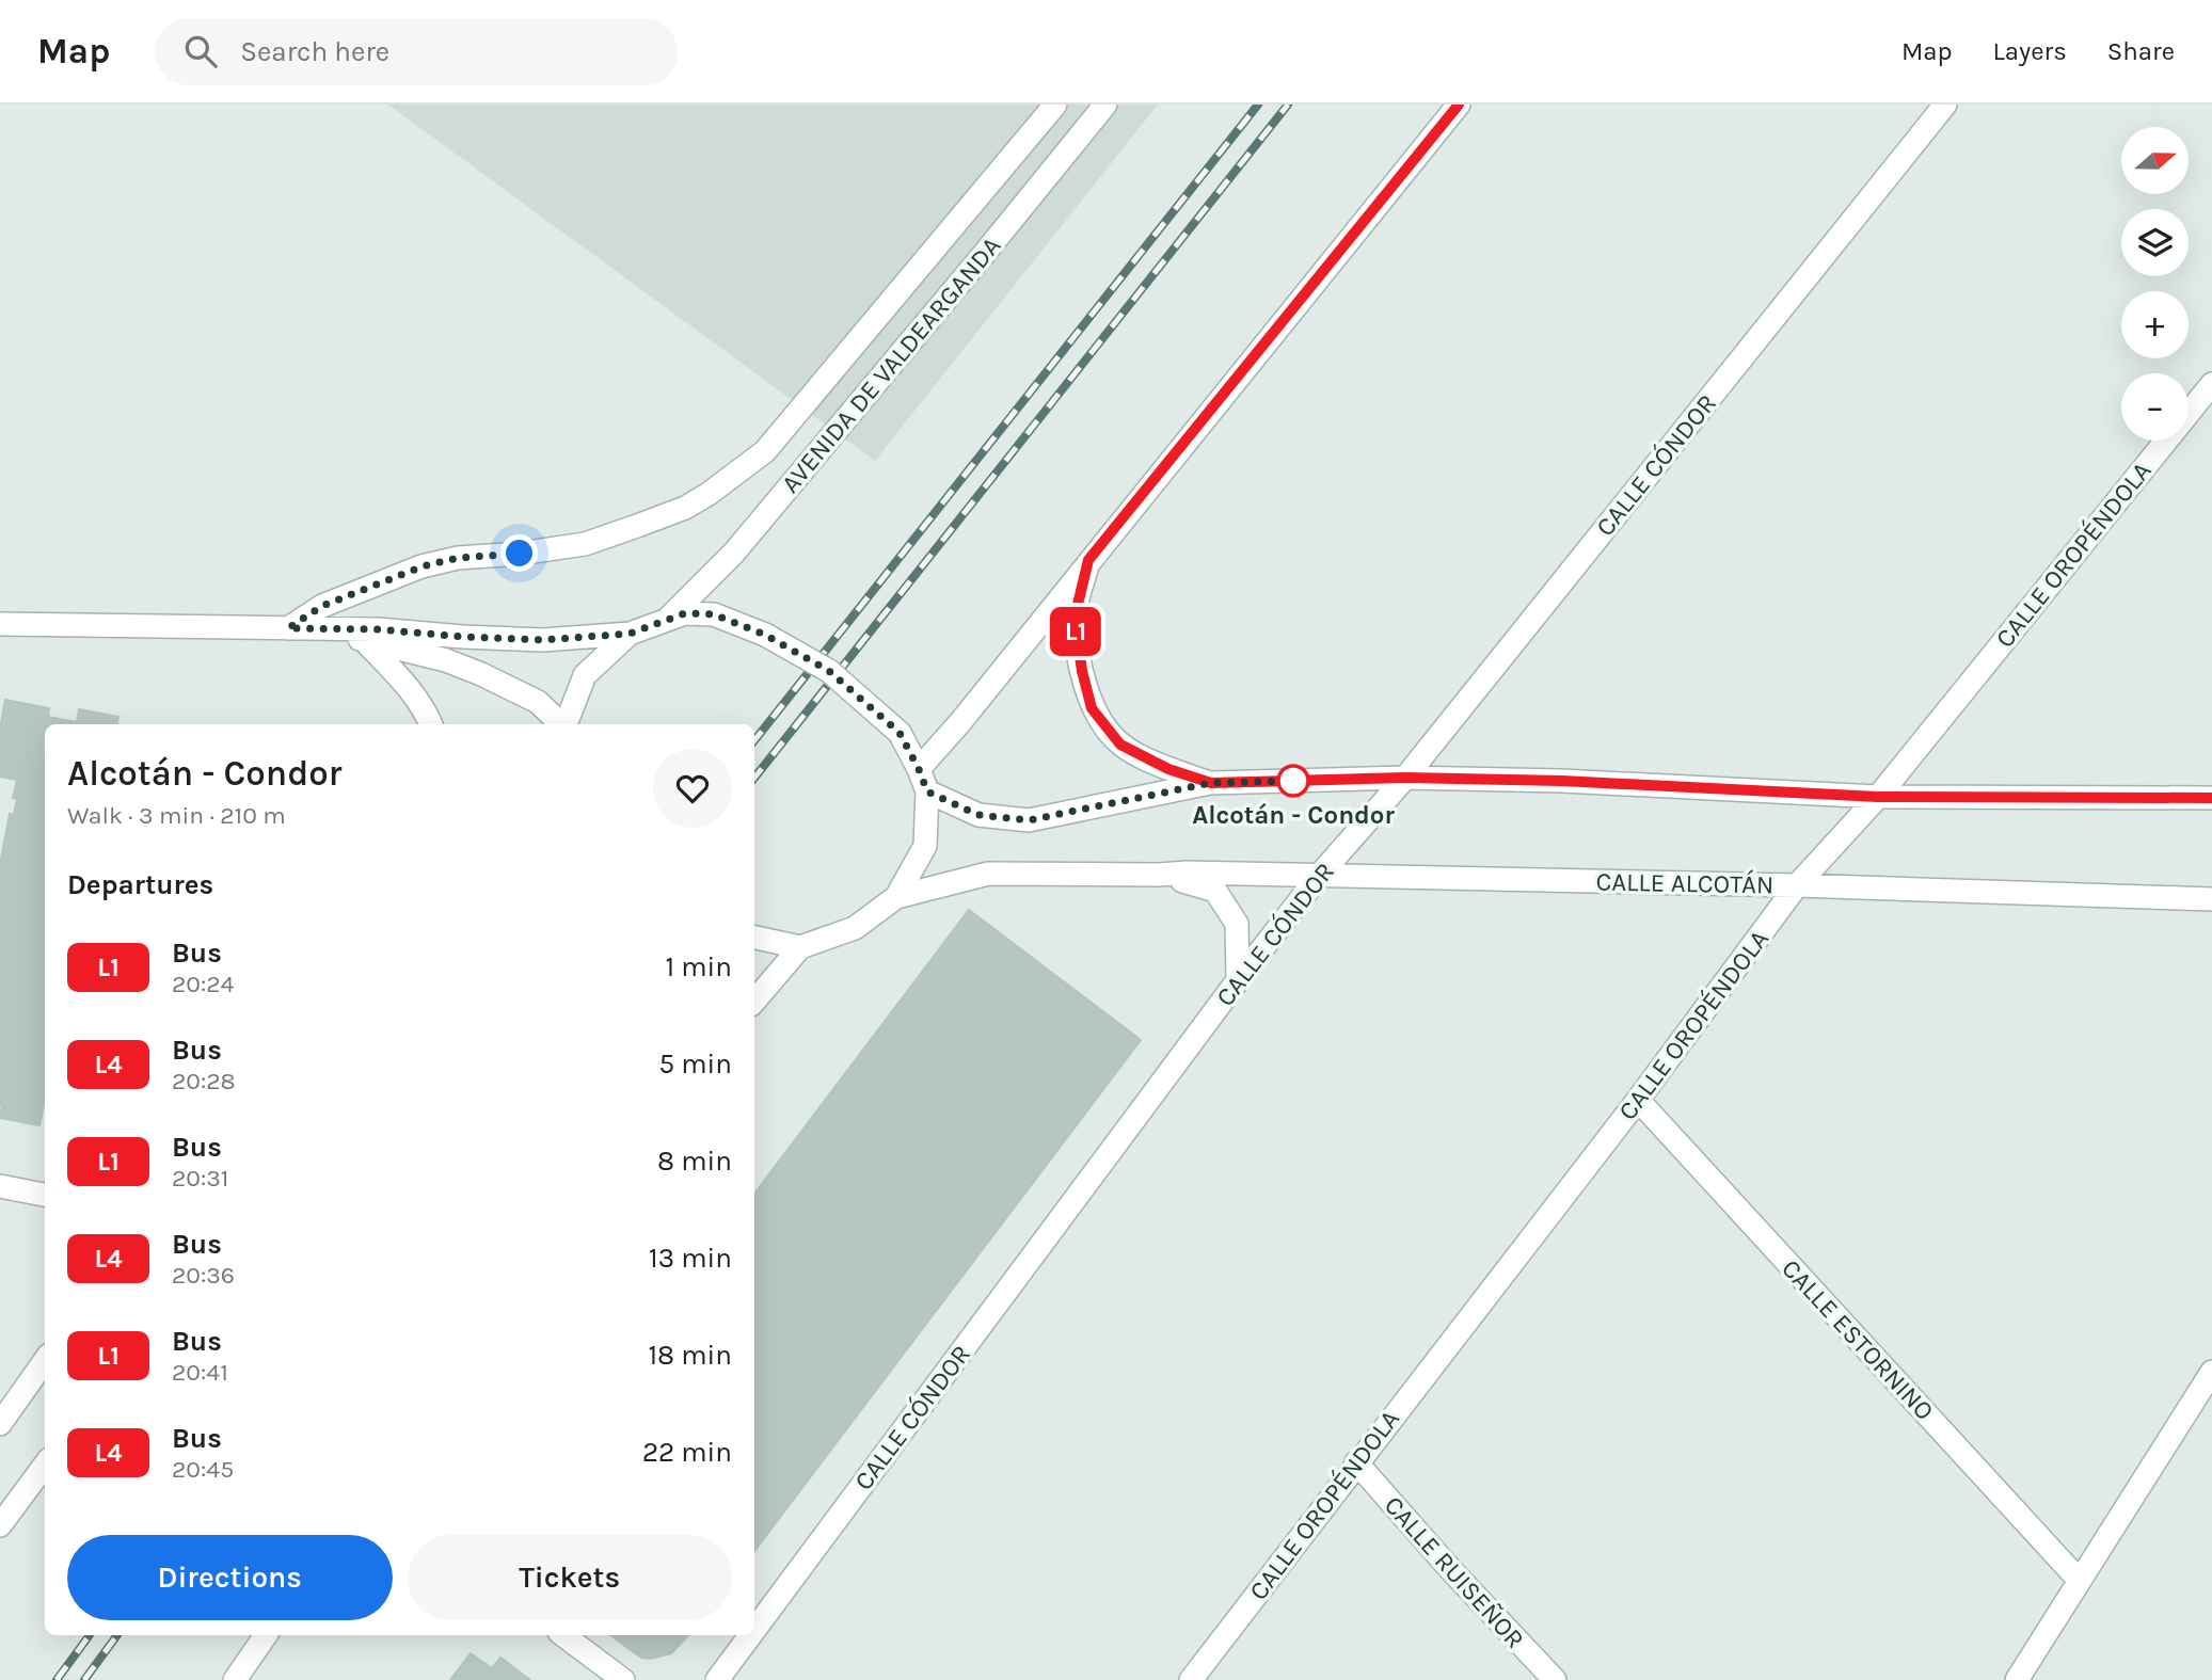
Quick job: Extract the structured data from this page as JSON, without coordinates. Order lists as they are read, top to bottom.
{
  "streets": {
    "street": [
      "AVENIDA DE VALDEARGANDA",
      "CALLE CÓNDOR",
      "CALLE OROPÉNDOLA",
      "CALLE ALCOTÁN",
      "CALLE ESTORNINO",
      "CALLE RUISEÑOR"
    ]
  },
  "crossings": [
    ["CALLE CÓNDOR", "CALLE ALCOTÁN"],
    ["CALLE OROPÉNDOLA", "CALLE ALCOTÁN"],
    ["CALLE OROPÉNDOLA", "CALLE ESTORNINO"],
    ["CALLE OROPÉNDOLA", "CALLE RUISEÑOR"]
  ],
  "places": ["Alcotán - Condor"],
  "lines": ["bus line L1"],
  "north": "right",
  "page": {
    "header": "Map",
    "search": "Search here",
    "nav": ["Map", "Layers", "Share"],
    "on_map": "L1",
    "map_buttons": ["+", "−"],
    "heading": [
      ["Alcotán - Condor", "Walk · 3 min · 210 m"],
      "Departures"
    ],
    "list": [
      {
        "mark": "L1",
        "name": "Bus",
        "note": "20:24",
        "value": "1 min"
      },
      {
        "mark": "L4",
        "name": "Bus",
        "note": "20:28",
        "value": "5 min"
      },
      {
        "mark": "L1",
        "name": "Bus",
        "note": "20:31",
        "value": "8 min"
      },
      {
        "mark": "L4",
        "name": "Bus",
        "note": "20:36",
        "value": "13 min"
      },
      {
        "mark": "L1",
        "name": "Bus",
        "note": "20:41",
        "value": "18 min"
      },
      {
        "mark": "L4",
        "name": "Bus",
        "note": "20:45",
        "value": "22 min"
      }
    ],
    "buttons": ["Directions", "Tickets"]
  }
}
